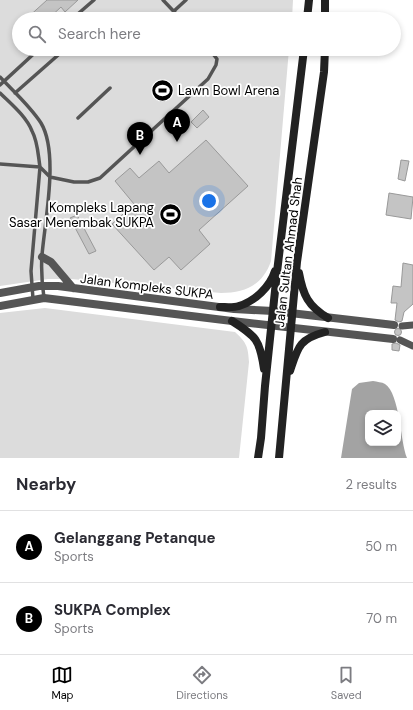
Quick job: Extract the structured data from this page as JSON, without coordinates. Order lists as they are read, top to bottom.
{
  "streets": {
    "main road": ["Jalan Sultan Ahmad Shah"],
    "street": ["Jalan Kompleks SUKPA"]
  },
  "crossings": [
    ["Jalan Sultan Ahmad Shah", "Jalan Kompleks SUKPA"]
  ],
  "places": {
    "sports": ["Lawn Bowl Arena", "Kompleks Lapang Sasar Menembak SUKPA"]
  },
  "page": {
    "search": "Search here",
    "pins": ["A", "B"],
    "heading": ["Nearby", "2 results"],
    "list": [
      {
        "mark": "A",
        "name": "Gelanggang Petanque",
        "note": "Sports",
        "value": "50 m"
      },
      {
        "mark": "B",
        "name": "SUKPA Complex",
        "note": "Sports",
        "value": "70 m"
      }
    ],
    "nav": ["Map", "Directions", "Saved"]
  }
}
